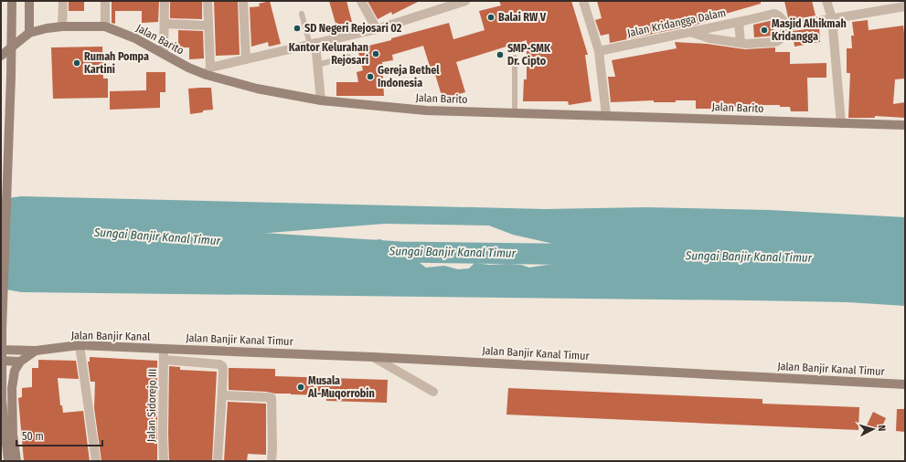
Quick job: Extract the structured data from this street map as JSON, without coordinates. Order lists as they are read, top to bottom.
{
  "streets": {
    "street": [
      "Jalan Kridangga Dalam",
      "Jalan Barito",
      "Jalan Banjir Kanal",
      "Jalan Banjir Kanal Timur",
      "Jalan Sidorejo III"
    ]
  },
  "crossings": [
    ["Jalan Banjir Kanal", "Jalan Banjir Kanal Timur"],
    ["Jalan Banjir Kanal", "Jalan Sidorejo III"],
    ["Jalan Banjir Kanal Timur", "Jalan Sidorejo III"]
  ],
  "water": ["Sungai Banjir Kanal Timur"],
  "places": [
    "Balai RW V",
    "SD Negeri Rejosari 02",
    "Masjid Alhikmah Kridangga",
    "Kantor Kelurahan Rejosari",
    "SMP-SMK Dr. Cipto",
    "Rumah Pompa Kartini",
    "Gereja Bethel Indonesia",
    "Musala Al-Muqorrobin"
  ],
  "scale_bar": "50 m",
  "north": "right"
}
